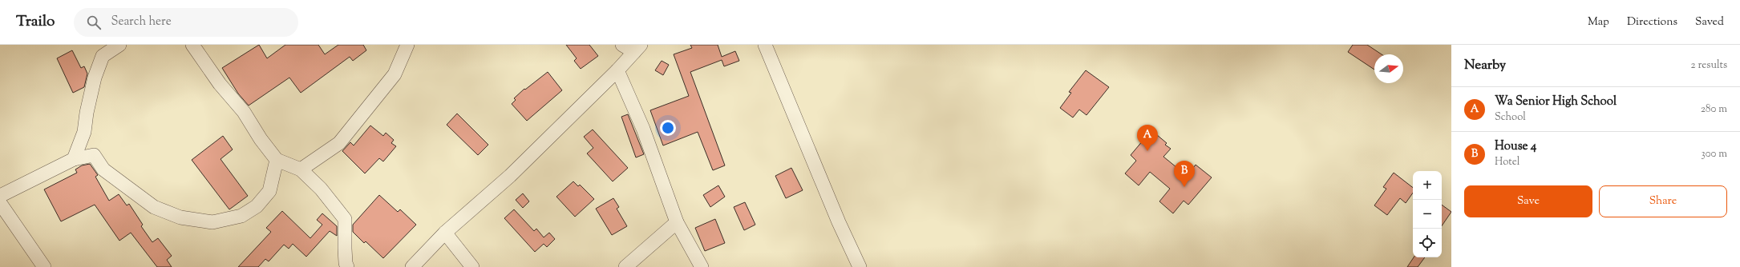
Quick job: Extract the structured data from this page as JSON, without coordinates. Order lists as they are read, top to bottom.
{
  "north": "right",
  "page": {
    "header": "Trailo",
    "search": "Search here",
    "nav": ["Map", "Directions", "Saved"],
    "heading": ["Nearby", "2 results"],
    "list": [
      {
        "mark": "A",
        "name": "Wa Senior High School",
        "note": "School",
        "value": "280 m"
      },
      {
        "mark": "B",
        "name": "House 4",
        "note": "Hotel",
        "value": "300 m"
      }
    ],
    "pins": ["A", "B"],
    "map_buttons": ["+", "−"],
    "buttons": ["Save", "Share"]
  }
}
